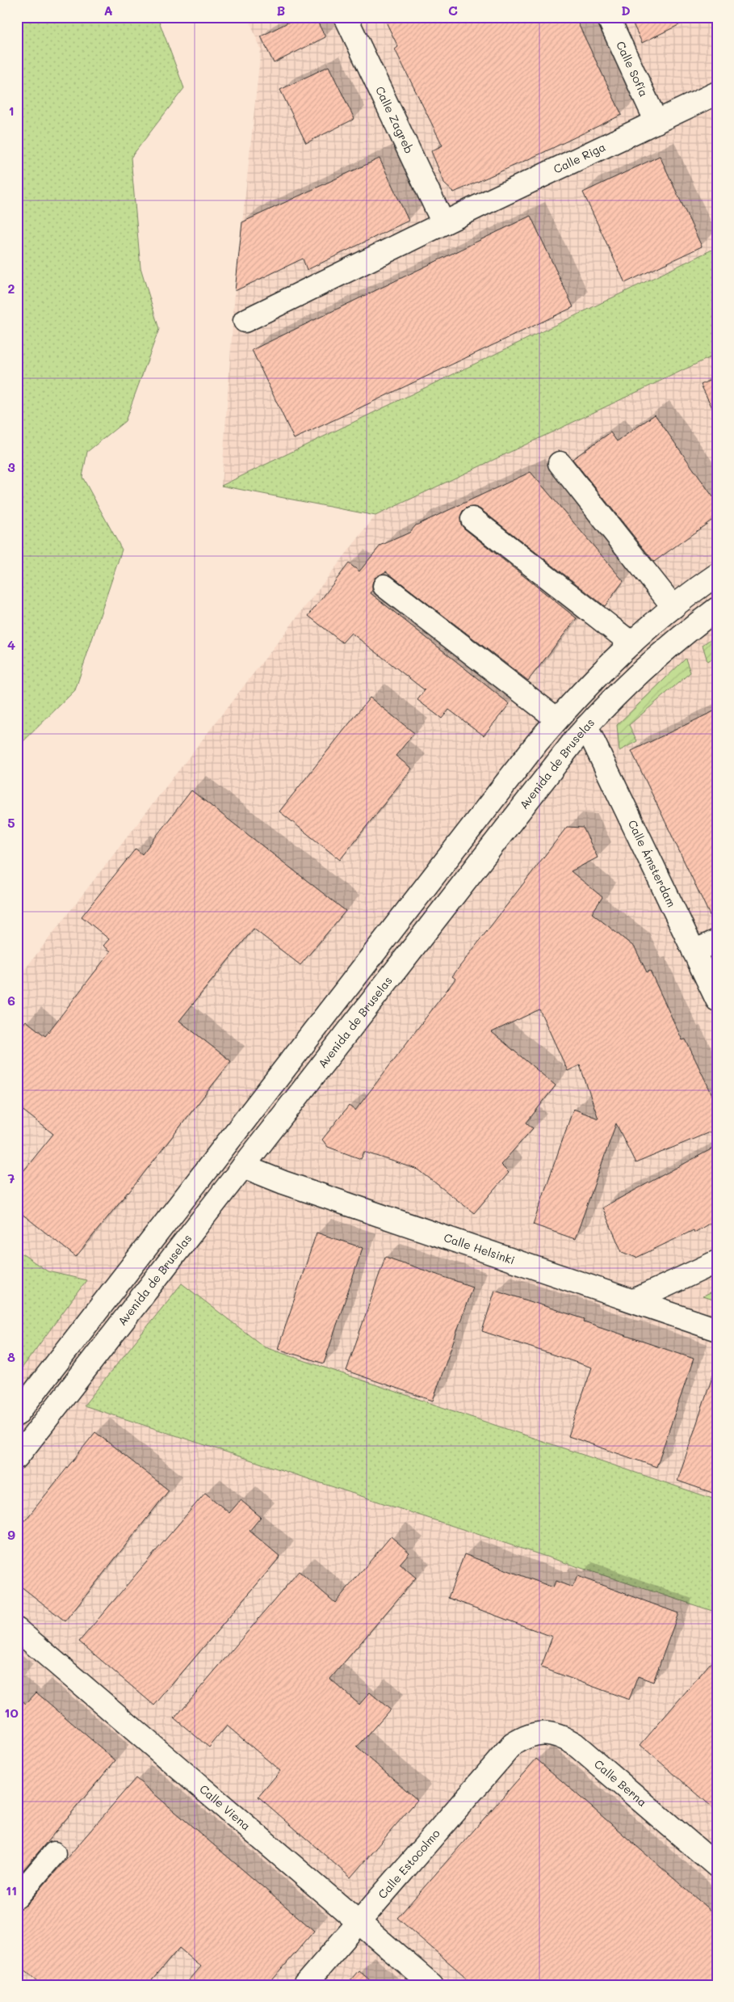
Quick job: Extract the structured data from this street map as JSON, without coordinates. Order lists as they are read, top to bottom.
{
  "streets": {
    "street": [
      "Calle Sofía",
      "Calle Zagreb",
      "Calle Riga",
      "Avenida de Bruselas",
      "Calle Ámsterdam",
      "Calle Helsinki",
      "Calle Berna",
      "Calle Viena",
      "Calle Estocolmo"
    ]
  },
  "crossings": [
    ["Calle Sofía", "Calle Riga"],
    ["Calle Zagreb", "Calle Riga"],
    ["Avenida de Bruselas", "Calle Ámsterdam"],
    ["Avenida de Bruselas", "Calle Helsinki"],
    ["Calle Berna", "Calle Estocolmo"],
    ["Calle Viena", "Calle Estocolmo"]
  ],
  "grid": {
    "columns": [
      "A",
      "B",
      "C",
      "D"
    ],
    "rows": [
      "1",
      "2",
      "3",
      "4",
      "5",
      "6",
      "7",
      "8",
      "9",
      "10",
      "11"
    ]
  }
}
